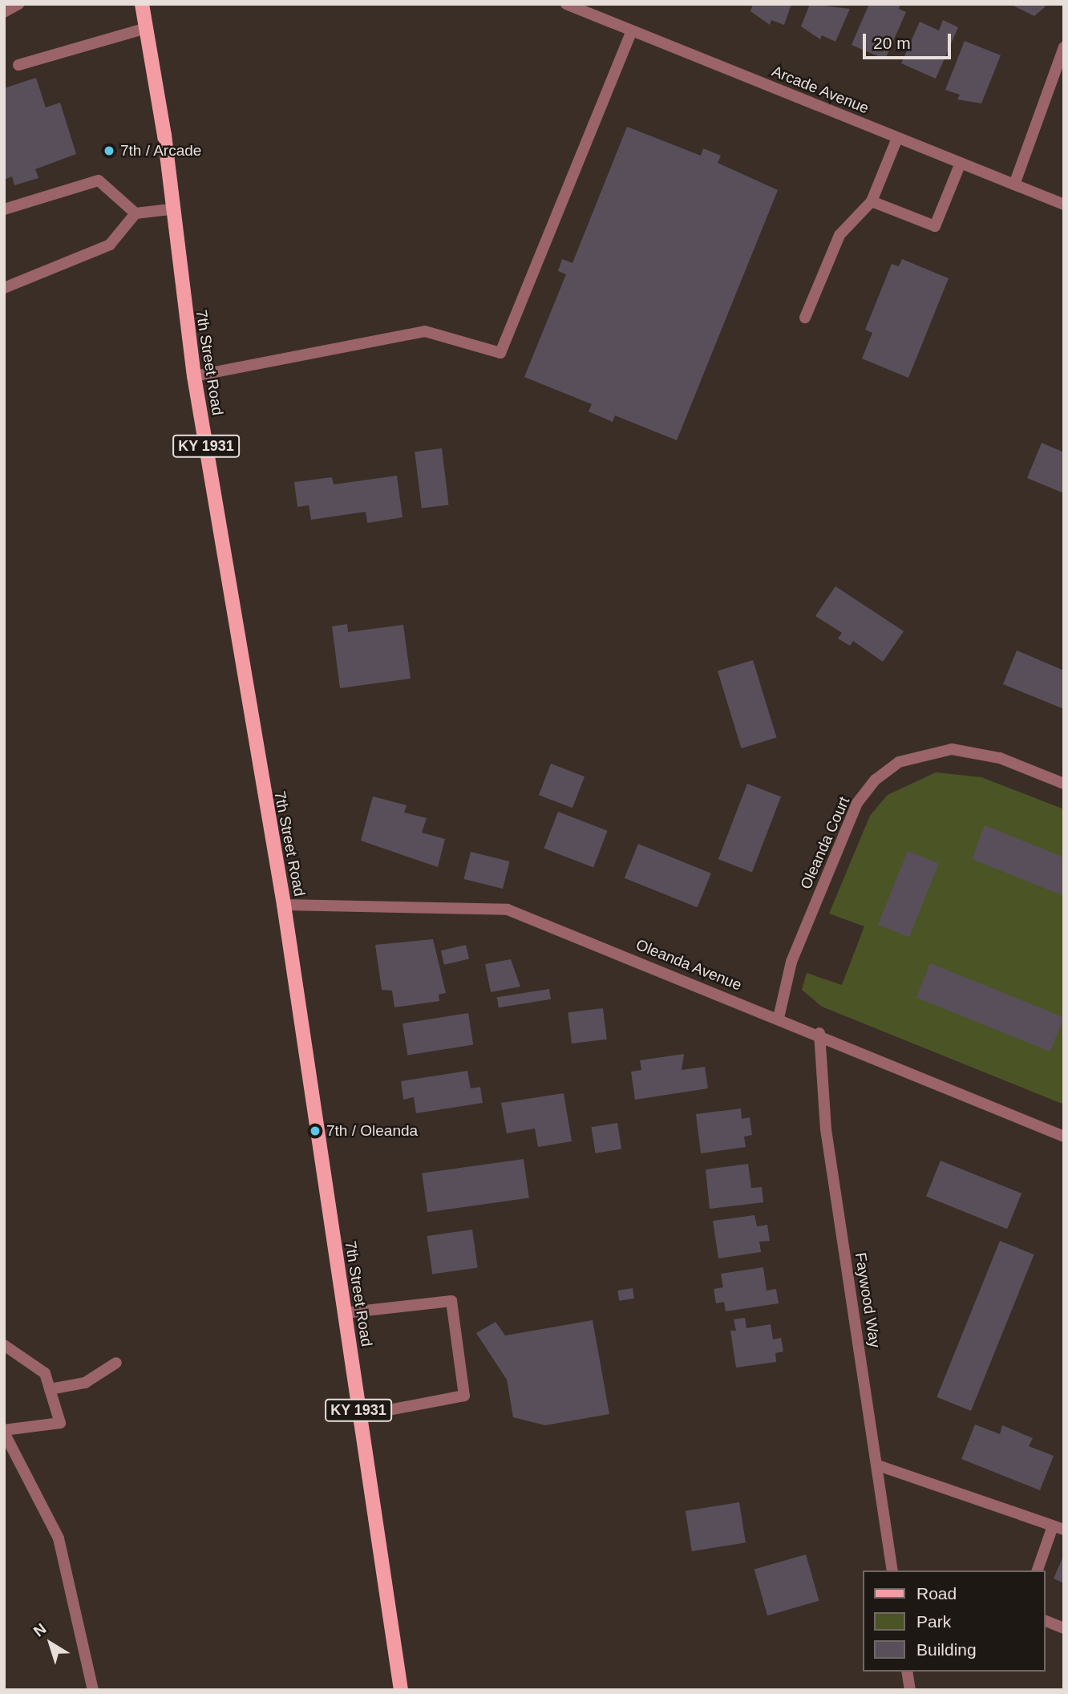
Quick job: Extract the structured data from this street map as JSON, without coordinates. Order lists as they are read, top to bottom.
{
  "streets": {
    "main road": ["7th Street Road", "KY 1931"],
    "street": [
      "Arcade Avenue",
      "Oleanda Court",
      "Oleanda Avenue",
      "Faywood Way"
    ]
  },
  "crossings": [
    ["7th Street Road", "Oleanda Avenue"],
    ["Oleanda Court", "Oleanda Avenue"],
    ["Oleanda Avenue", "Faywood Way"]
  ],
  "places": ["7th / Arcade", "7th / Oleanda"],
  "legend": ["Road", "Park", "Building"],
  "scale_bar": "20 m",
  "north": "top left"
}
